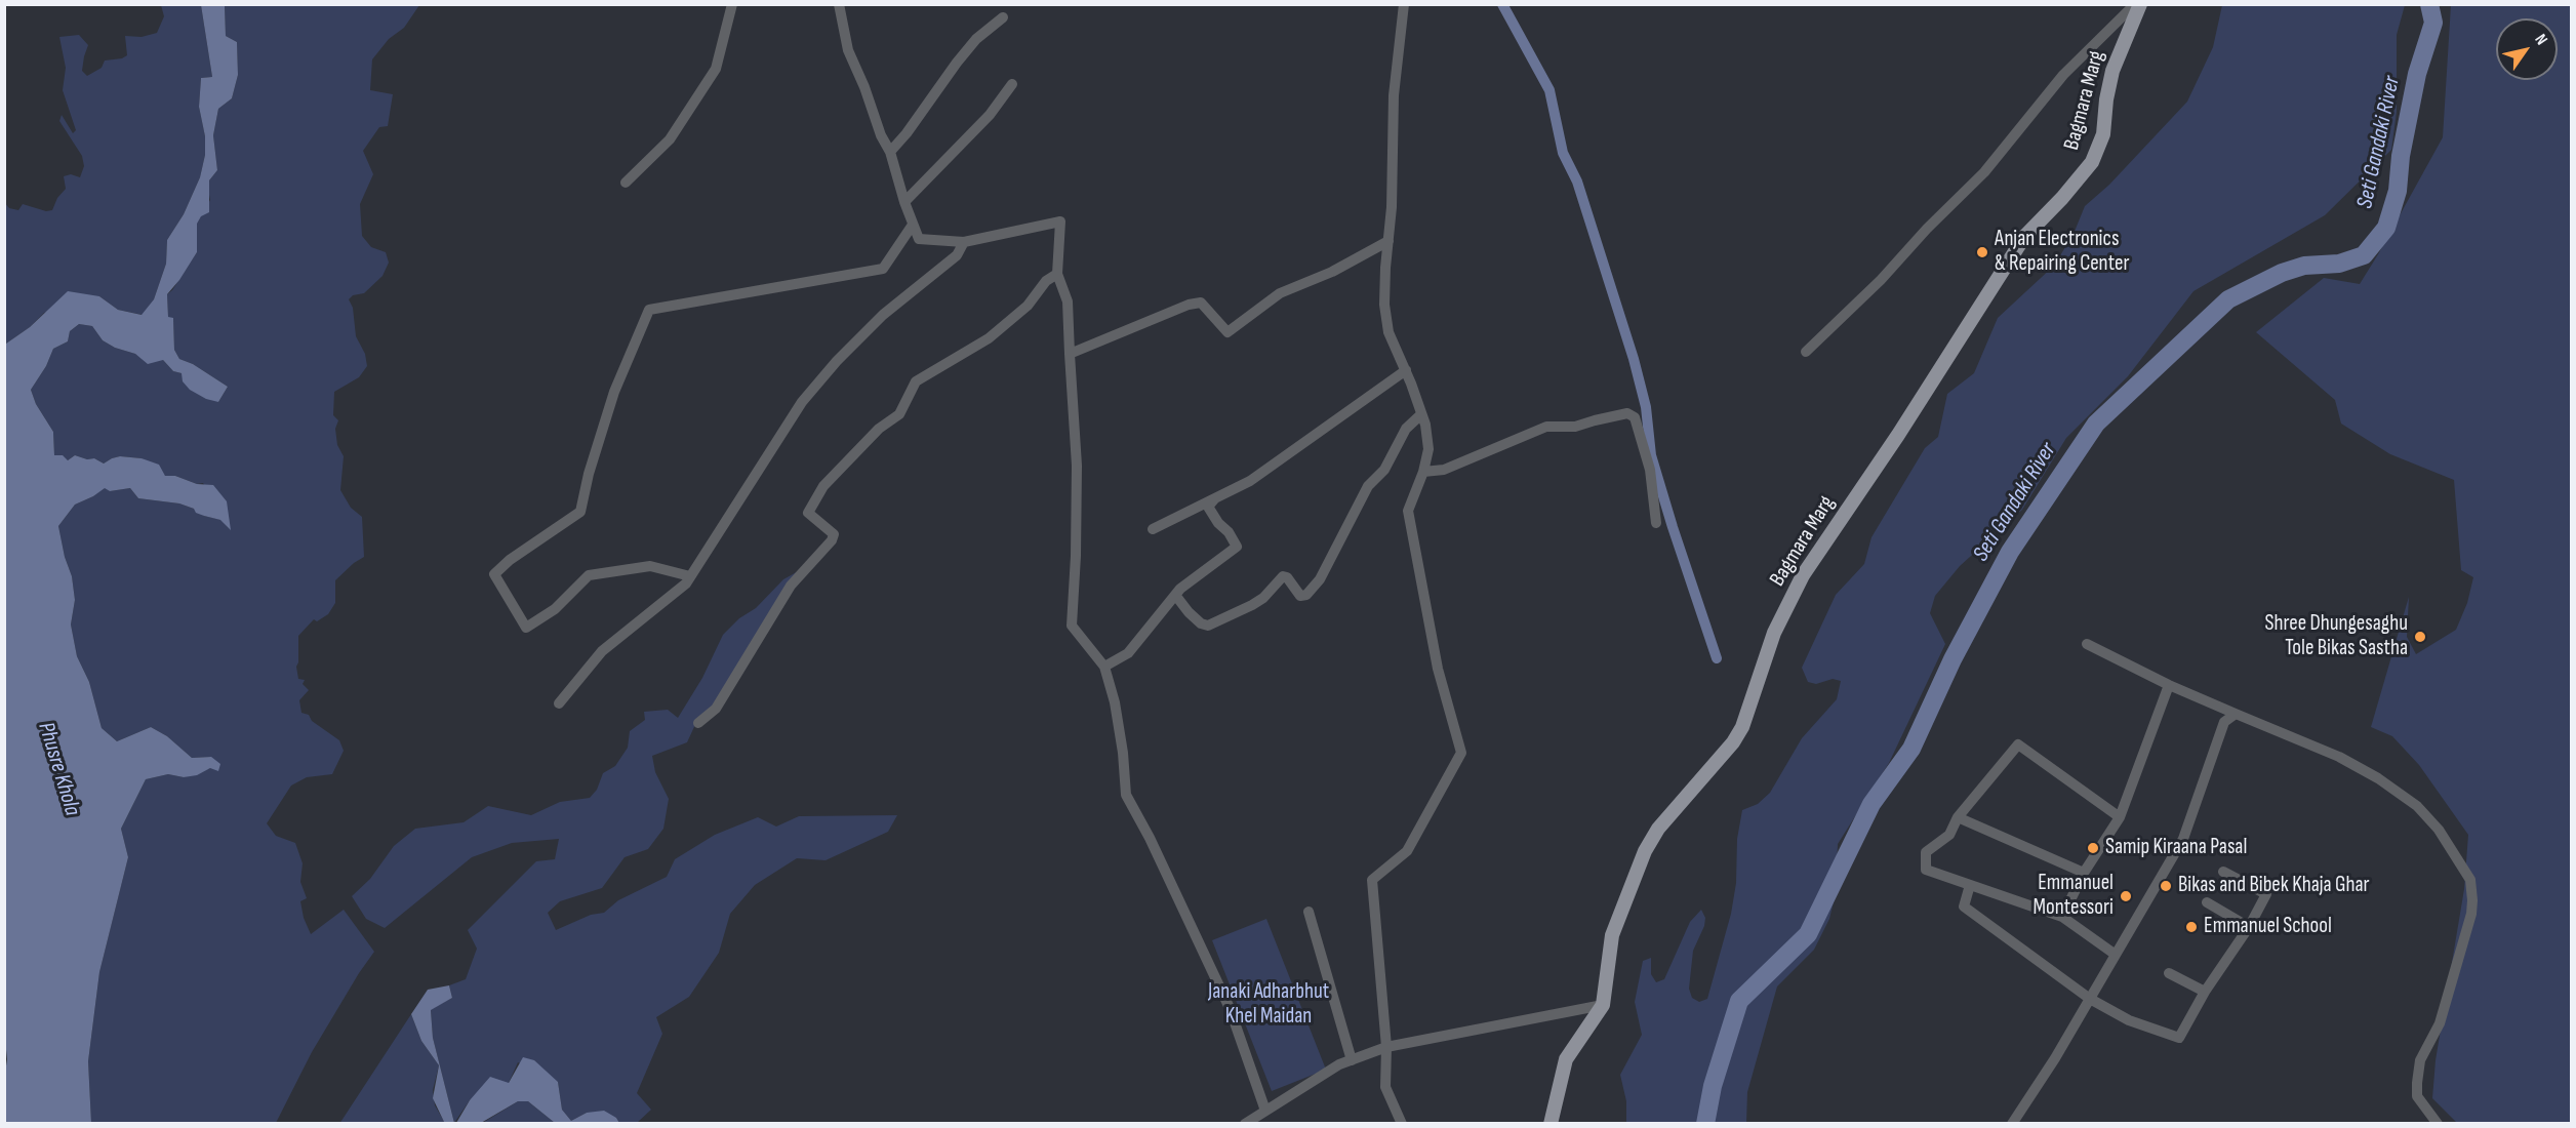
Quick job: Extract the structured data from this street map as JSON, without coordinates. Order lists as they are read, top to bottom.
{
  "streets": {
    "main road": ["Bagmara Marg"]
  },
  "water": ["Seti Gandaki River", "Phusre Khola"],
  "parks": ["Janaki Adharbhut Khel Maidan"],
  "places": [
    "Anjan Electronics & Repairing Center",
    "Shree Dhungesaghu Tole Bikas Sastha",
    "Samip Kiraana Pasal",
    "Bikas and Bibek Khaja Ghar",
    "Emmanuel Montessori",
    "Emmanuel School"
  ],
  "north": "top right"
}
